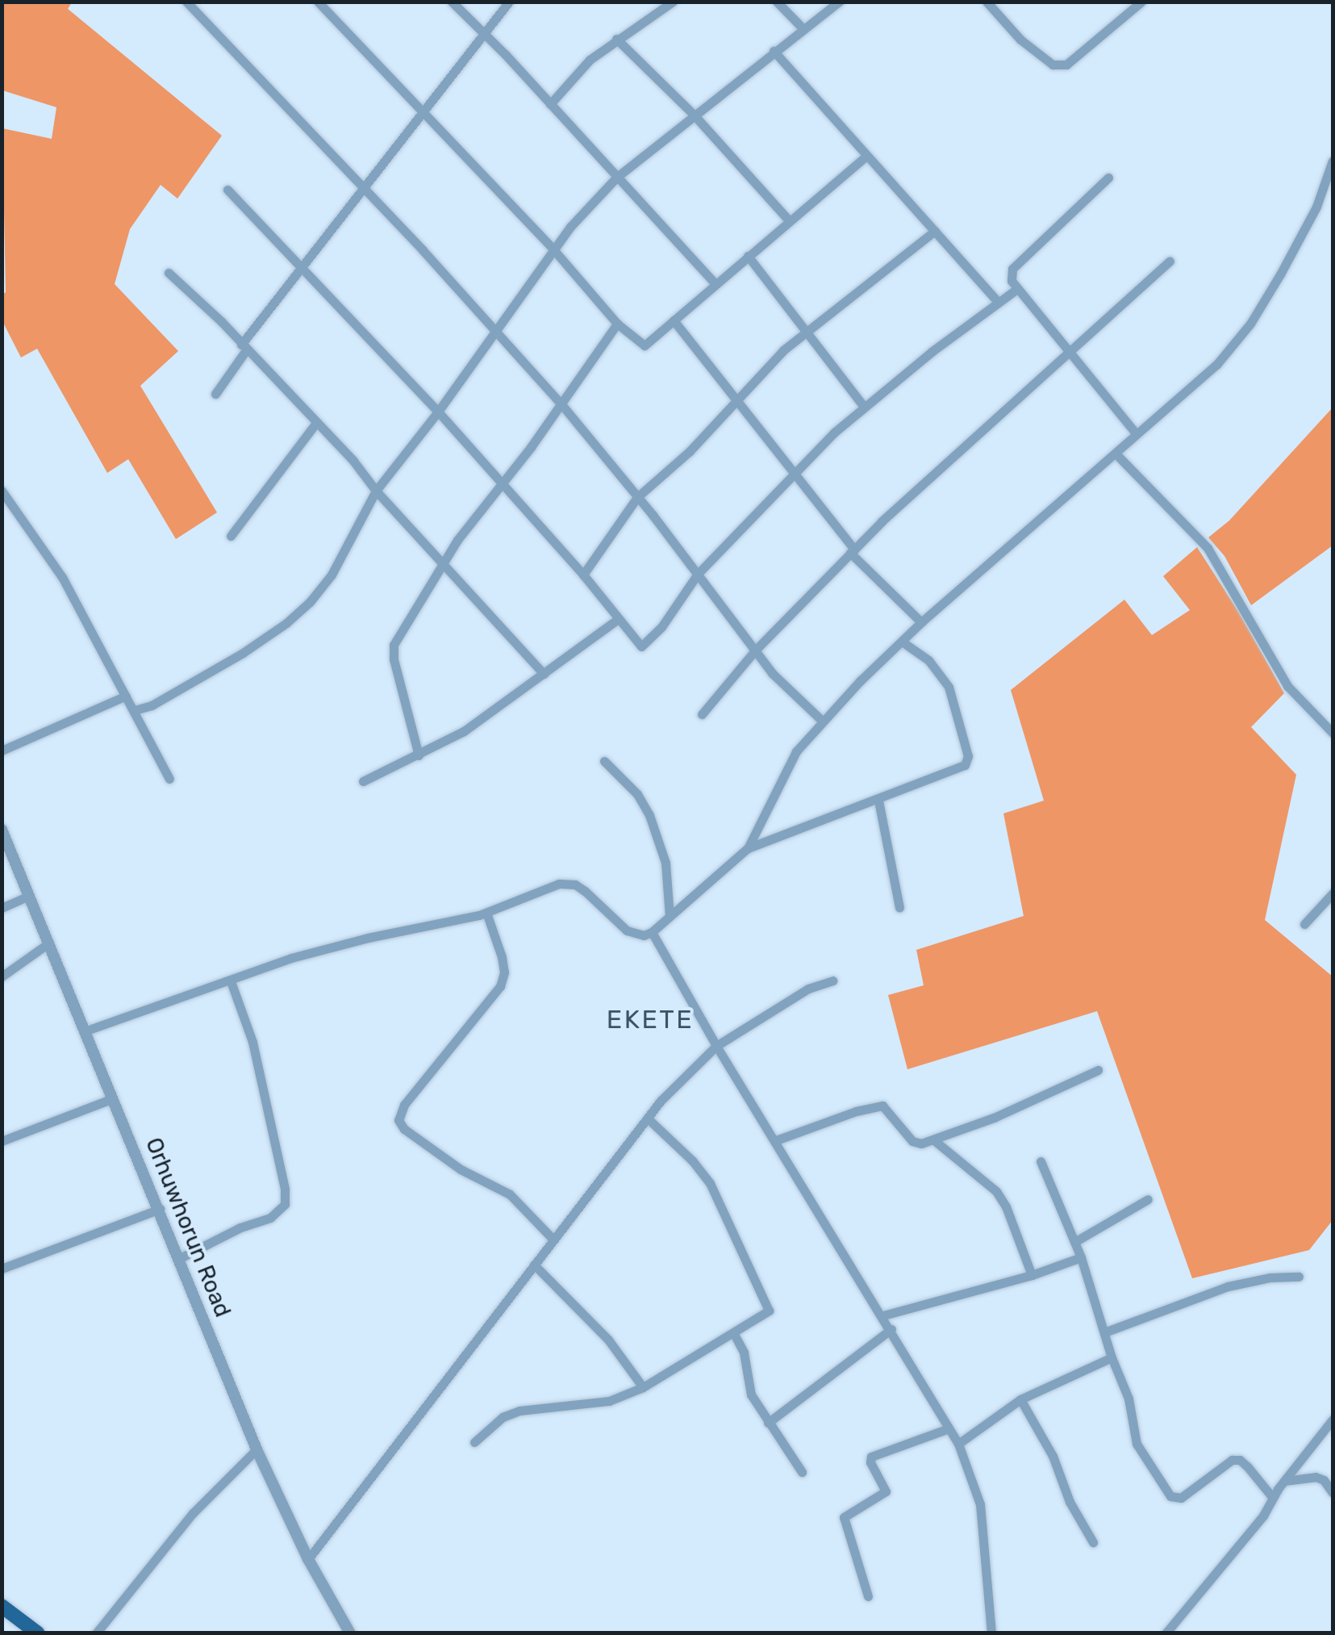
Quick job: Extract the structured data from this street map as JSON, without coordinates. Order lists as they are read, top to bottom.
{
  "streets": {
    "street": ["Orhuwhorun Road"]
  },
  "districts": ["EKETE"]
}
